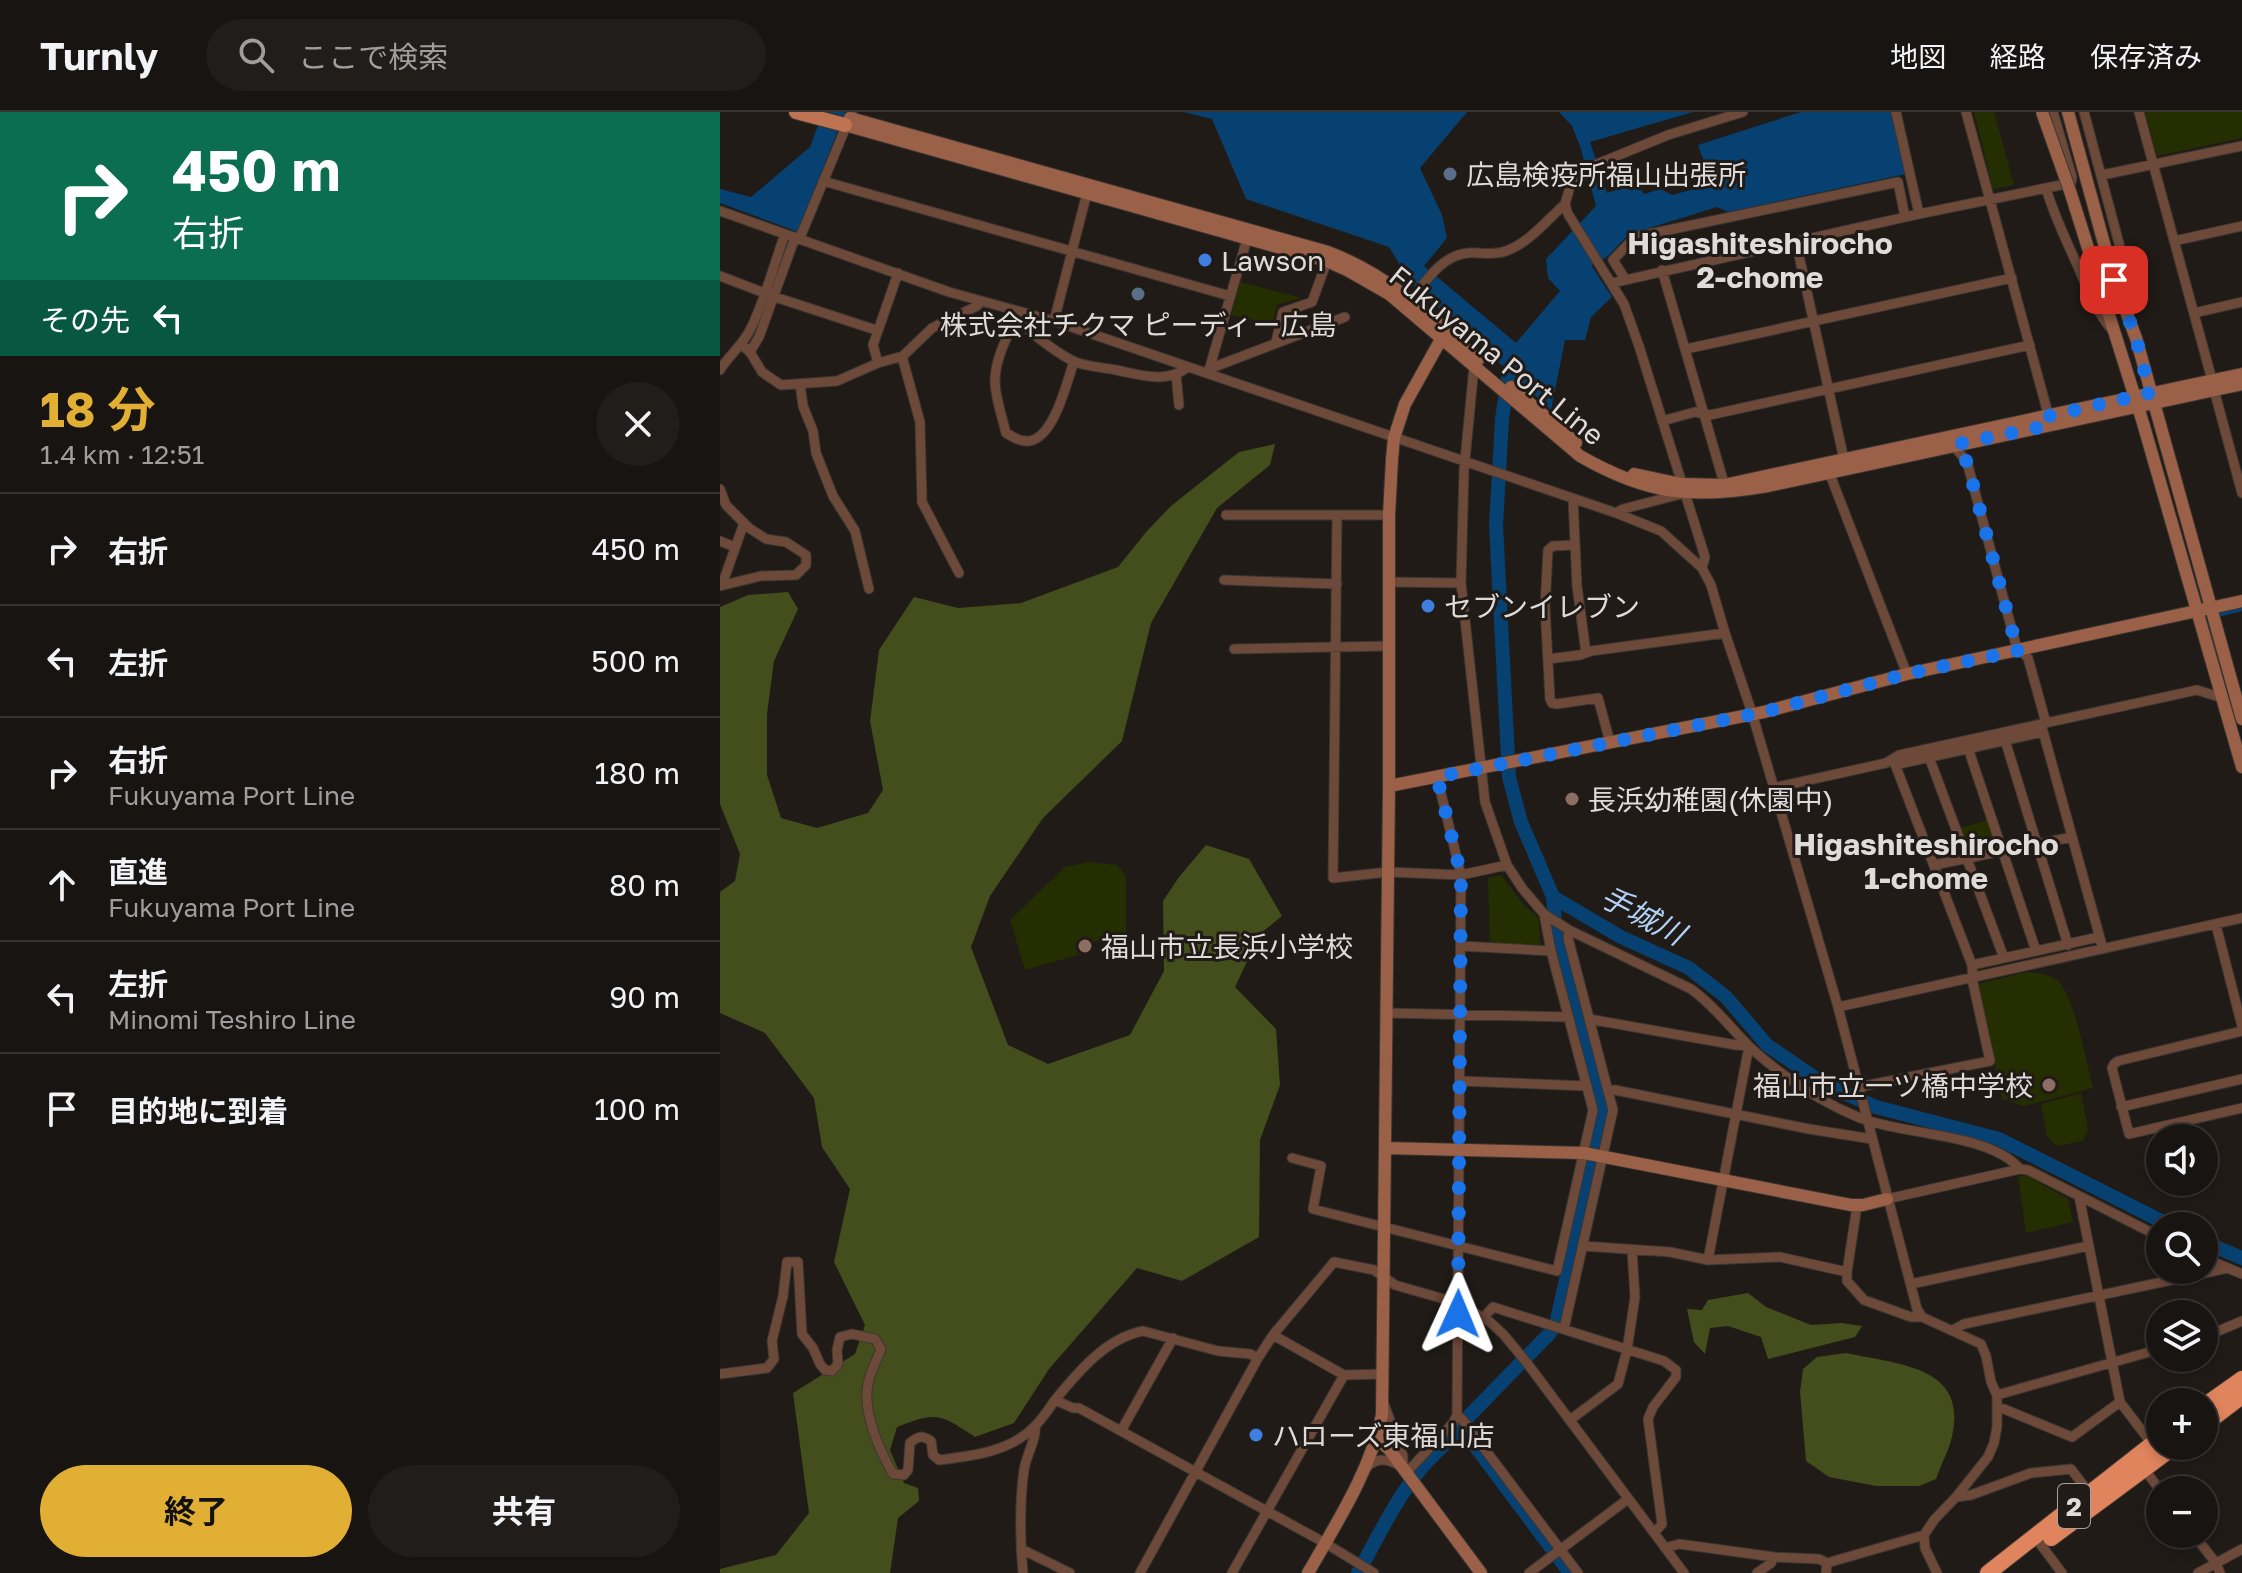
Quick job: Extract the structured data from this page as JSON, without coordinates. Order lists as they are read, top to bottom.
{
  "streets": {
    "highway": ["2"],
    "main road": ["Fukuyama Port Line"]
  },
  "districts": ["Higashiteshirocho 2-chome", "Higashiteshirocho 1-chome"],
  "water": ["手城川"],
  "places": [
    "広島検疫所福山出張所",
    "Lawson",
    "株式会社チクマ ピーディー広島",
    "セブンイレブン",
    "長浜幼稚園(休園中)",
    "福山市立長浜小学校",
    "福山市立一ツ橋中学校",
    "ハローズ東福山店"
  ],
  "page": {
    "header": "Turnly",
    "search": "ここで検索",
    "nav": ["地図", "経路", "保存済み"],
    "turn": ["450 m", "右折"],
    "then": "その先",
    "heading": ["18 分", "1.4 km · 12:51"],
    "list": [
      {
        "name": "右折",
        "value": "450 m"
      },
      {
        "name": "左折",
        "value": "500 m"
      },
      {
        "name": "右折",
        "note": "Fukuyama Port Line",
        "value": "180 m"
      },
      {
        "name": "直進",
        "note": "Fukuyama Port Line",
        "value": "80 m"
      },
      {
        "name": "左折",
        "note": "Minomi Teshiro Line",
        "value": "90 m"
      },
      {
        "name": "目的地に到着",
        "value": "100 m"
      }
    ],
    "map_buttons": ["+", "−"],
    "buttons": ["終了", "共有"]
  }
}
